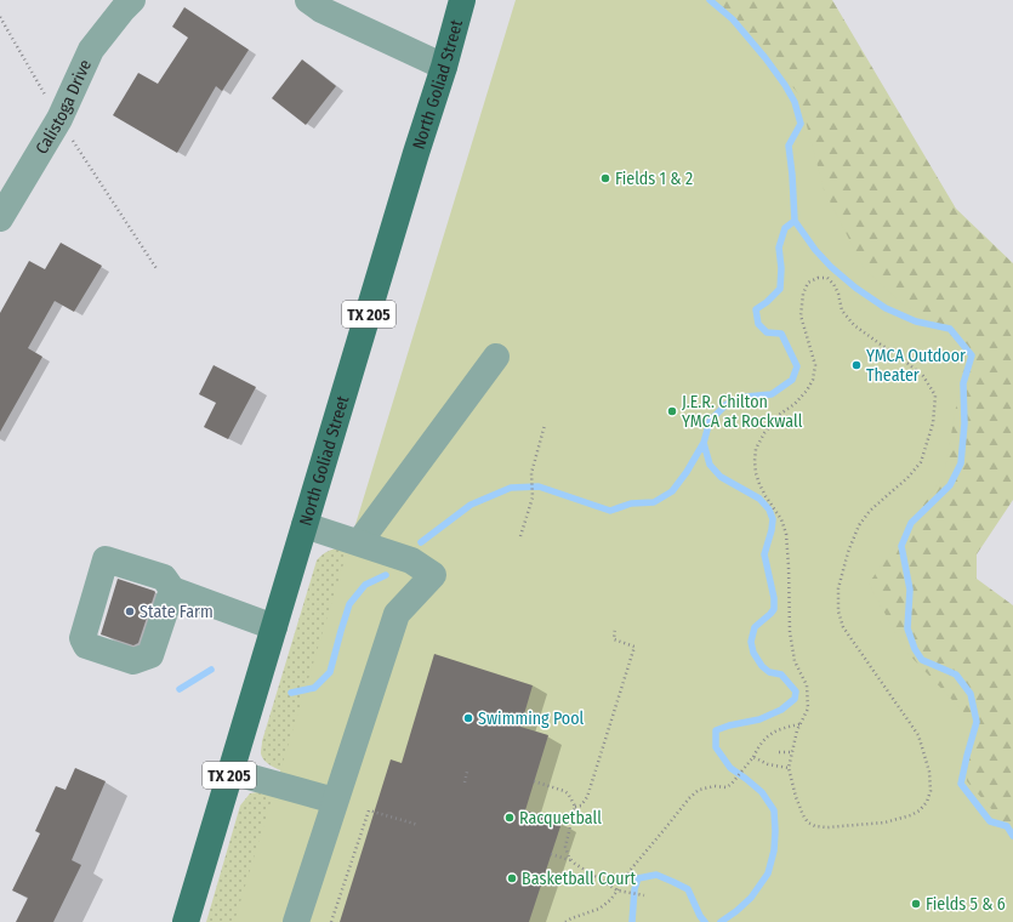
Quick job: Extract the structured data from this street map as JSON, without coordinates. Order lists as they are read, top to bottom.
{
  "streets": {
    "main road": ["North Goliad Street", "TX 205"],
    "street": ["Calistoga Drive"]
  },
  "places": [
    "Fields 1 & 2",
    "YMCA Outdoor Theater",
    "J.E.R. Chilton YMCA at Rockwall",
    "State Farm",
    "Swimming Pool",
    "Racquetball",
    "Basketball Court",
    "Fields 5 & 6"
  ]
}
